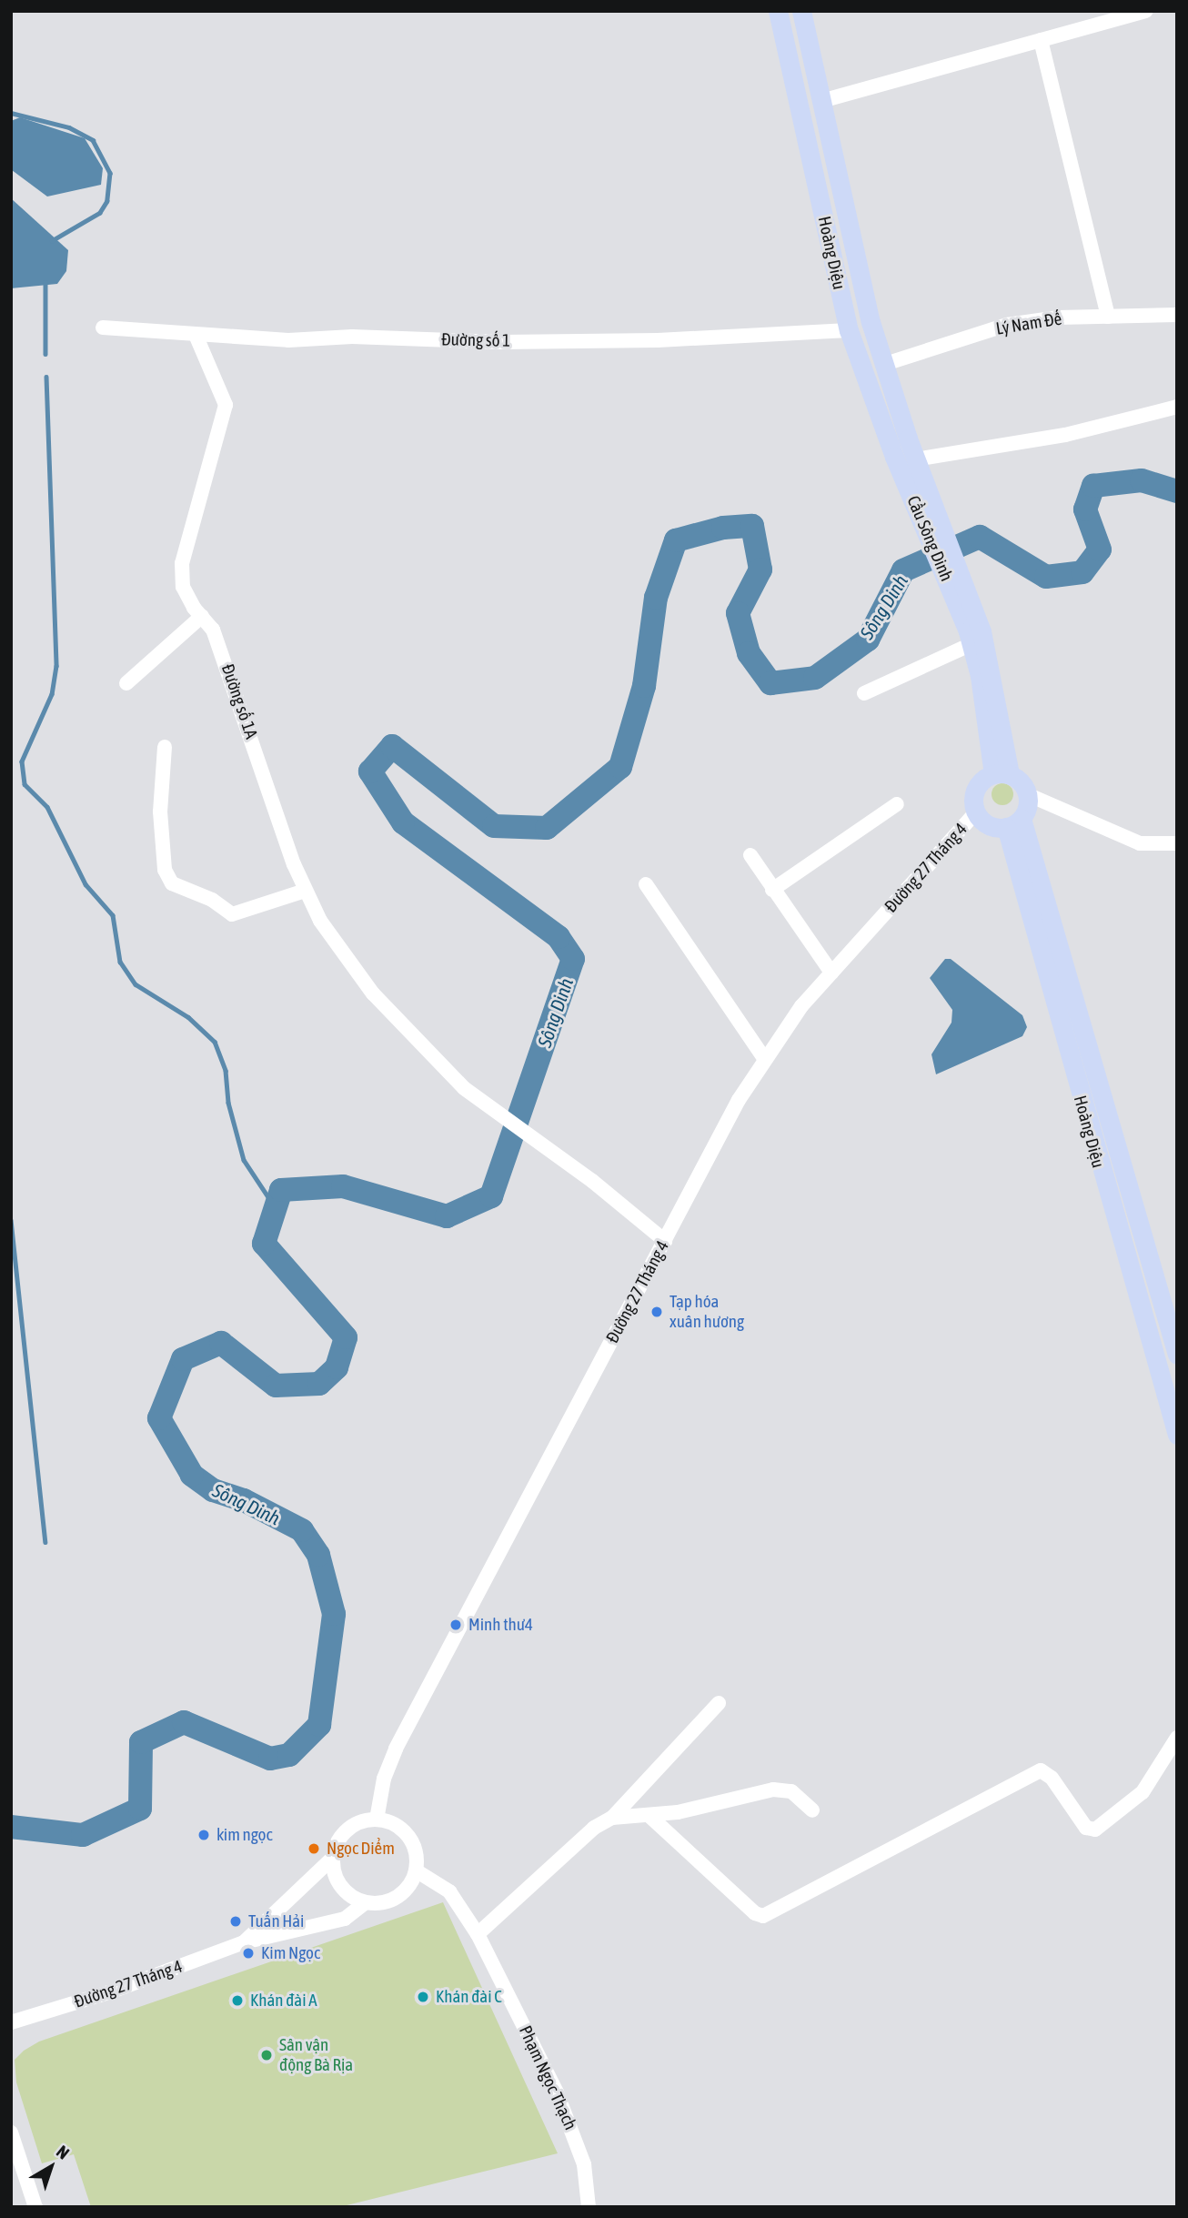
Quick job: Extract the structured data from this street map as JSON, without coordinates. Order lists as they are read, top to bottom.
{
  "streets": {
    "main road": ["Hoàng Diệu", "Cầu Sông Dinh"],
    "street": [
      "Lý Nam Đế",
      "Đường số 1",
      "Đường số 1A",
      "Đường 27 Tháng 4",
      "Phạm Ngọc Thạch"
    ]
  },
  "crossings": [
    ["Hoàng Diệu", "Lý Nam Đế"],
    ["Hoàng Diệu", "Đường số 1"],
    ["Hoàng Diệu", "Cầu Sông Dinh"],
    ["Hoàng Diệu", "Đường 27 Tháng 4"],
    ["Đường số 1", "Đường số 1A"],
    ["Đường số 1A", "Đường 27 Tháng 4"],
    ["Đường 27 Tháng 4", "Phạm Ngọc Thạch"]
  ],
  "water": ["Sông Dinh"],
  "places": [
    "Tạp hóa xuân hương",
    "Minh thư4",
    "kim ngọc",
    "Ngọc Diểm",
    "Tuấn Hải",
    "Kim Ngọc",
    "Khán đài C",
    "Khán đài A",
    "Sân vận động Bà Rịa"
  ],
  "north": "top right"
}
